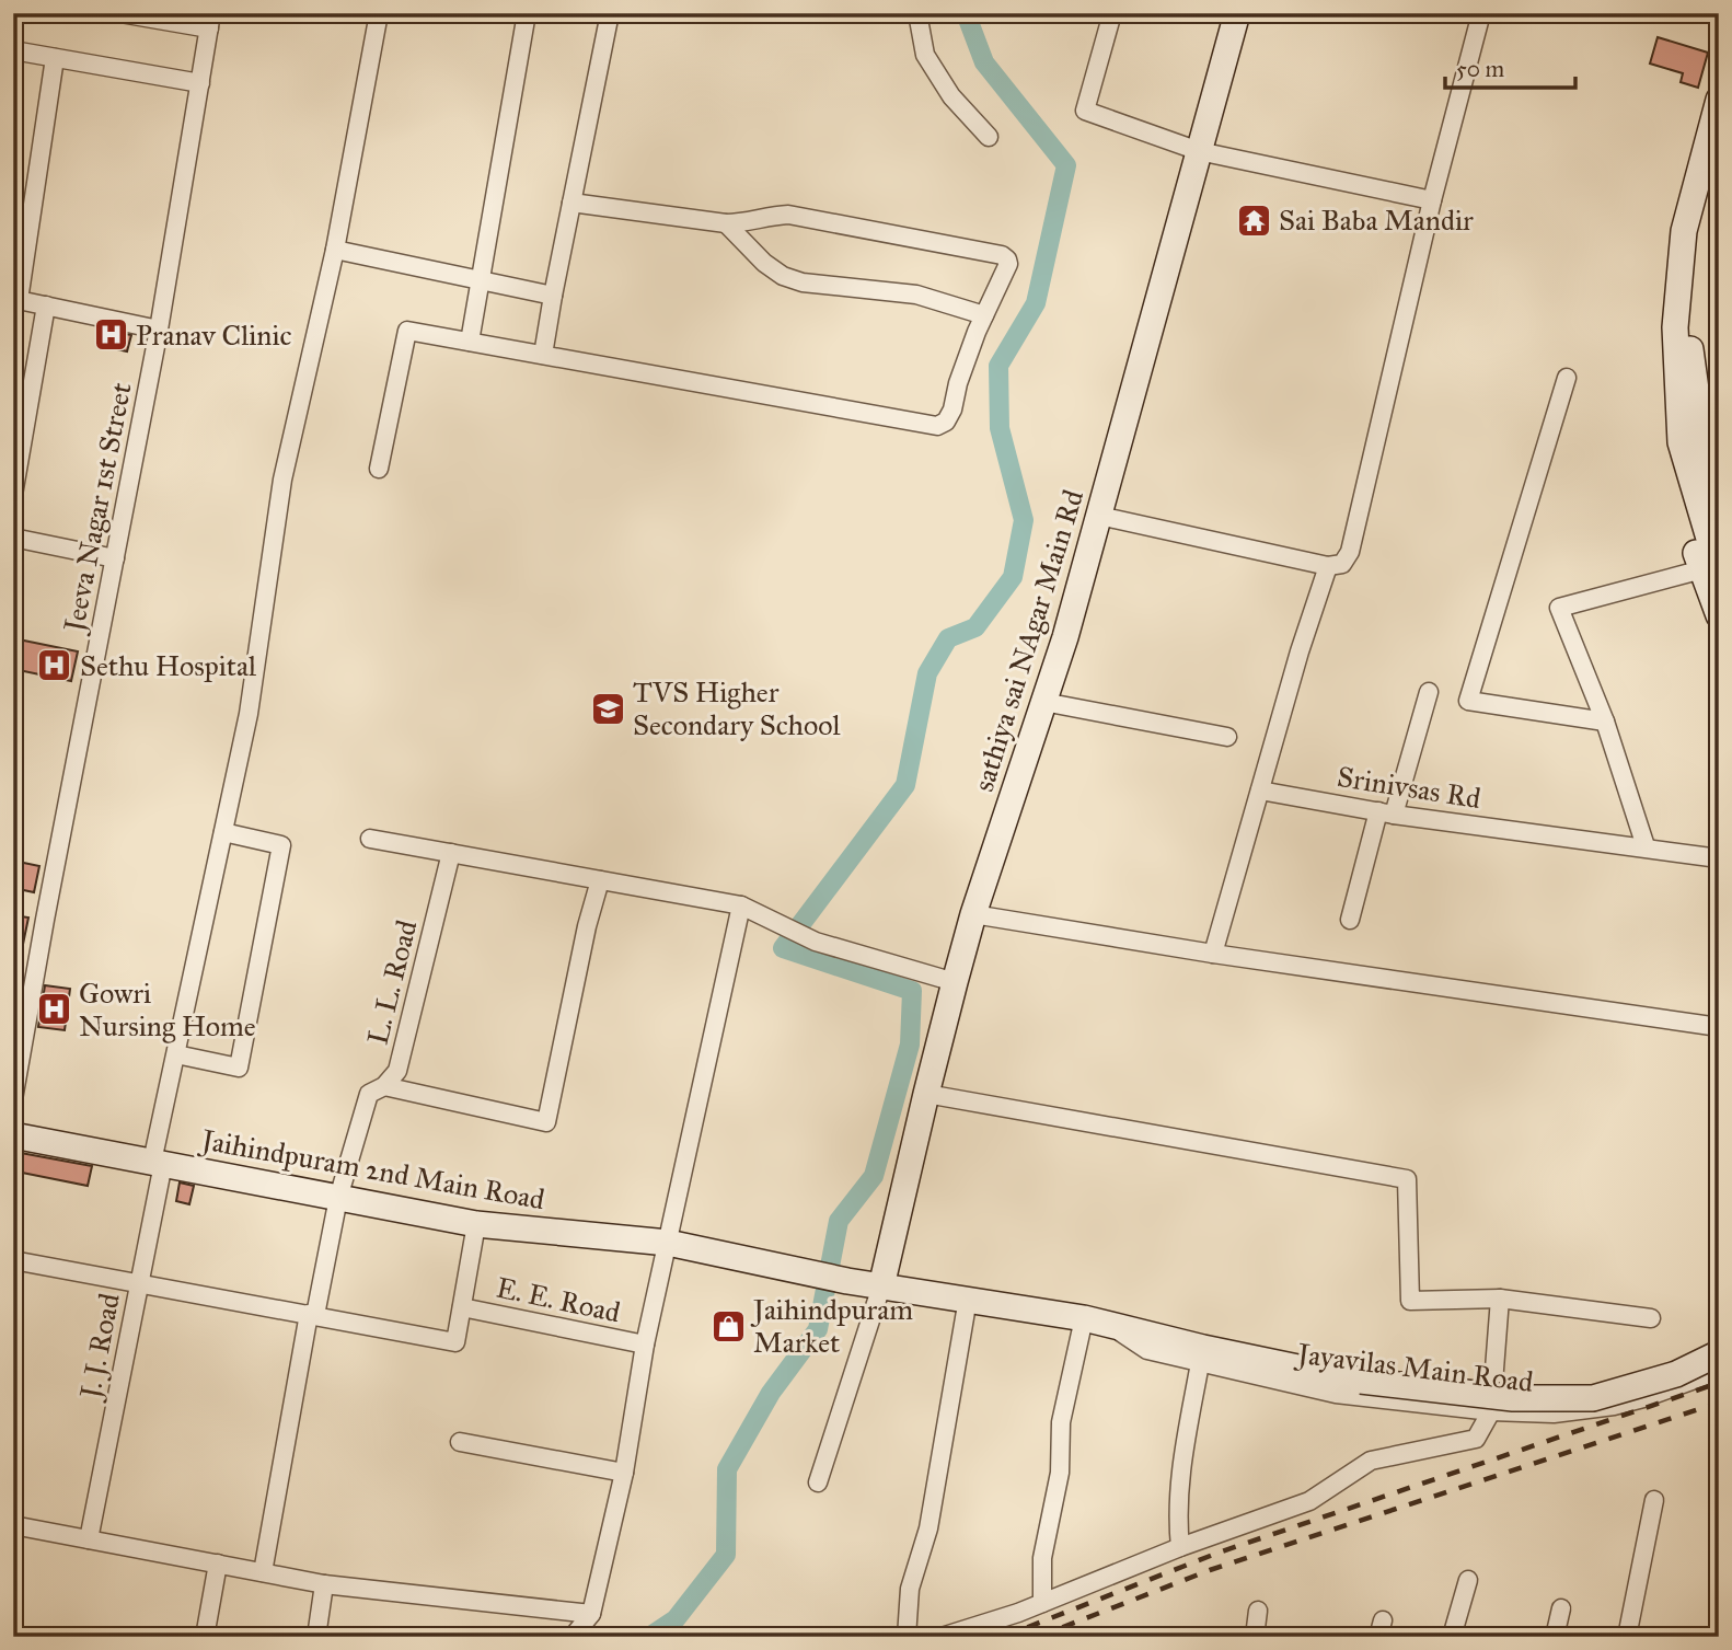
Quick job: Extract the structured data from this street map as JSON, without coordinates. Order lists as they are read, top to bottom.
{
  "streets": {
    "street": [
      "Jeeva Nagar 1st Street",
      "sathiya sai NAgar Main Rd",
      "Srinivsas Rd",
      "L. L. Road",
      "Jaihindpuram 2nd Main Road",
      "E. E. Road",
      "J. J. Road",
      "Jayavilas Main Road"
    ]
  },
  "crossings": [
    ["sathiya sai NAgar Main Rd", "Jayavilas Main Road"],
    ["L. L. Road", "Jaihindpuram 2nd Main Road"],
    ["Jaihindpuram 2nd Main Road", "J. J. Road"],
    ["Jaihindpuram 2nd Main Road", "Jayavilas Main Road"]
  ],
  "places": {
    "temple": ["Sai Baba Mandir"],
    "hospital": ["Pranav Clinic", "Sethu Hospital", "Gowri Nursing Home"],
    "school or university": ["TVS Higher Secondary School"],
    "shop": ["Jaihindpuram Market"]
  },
  "scale_bar": "50 m"
}
